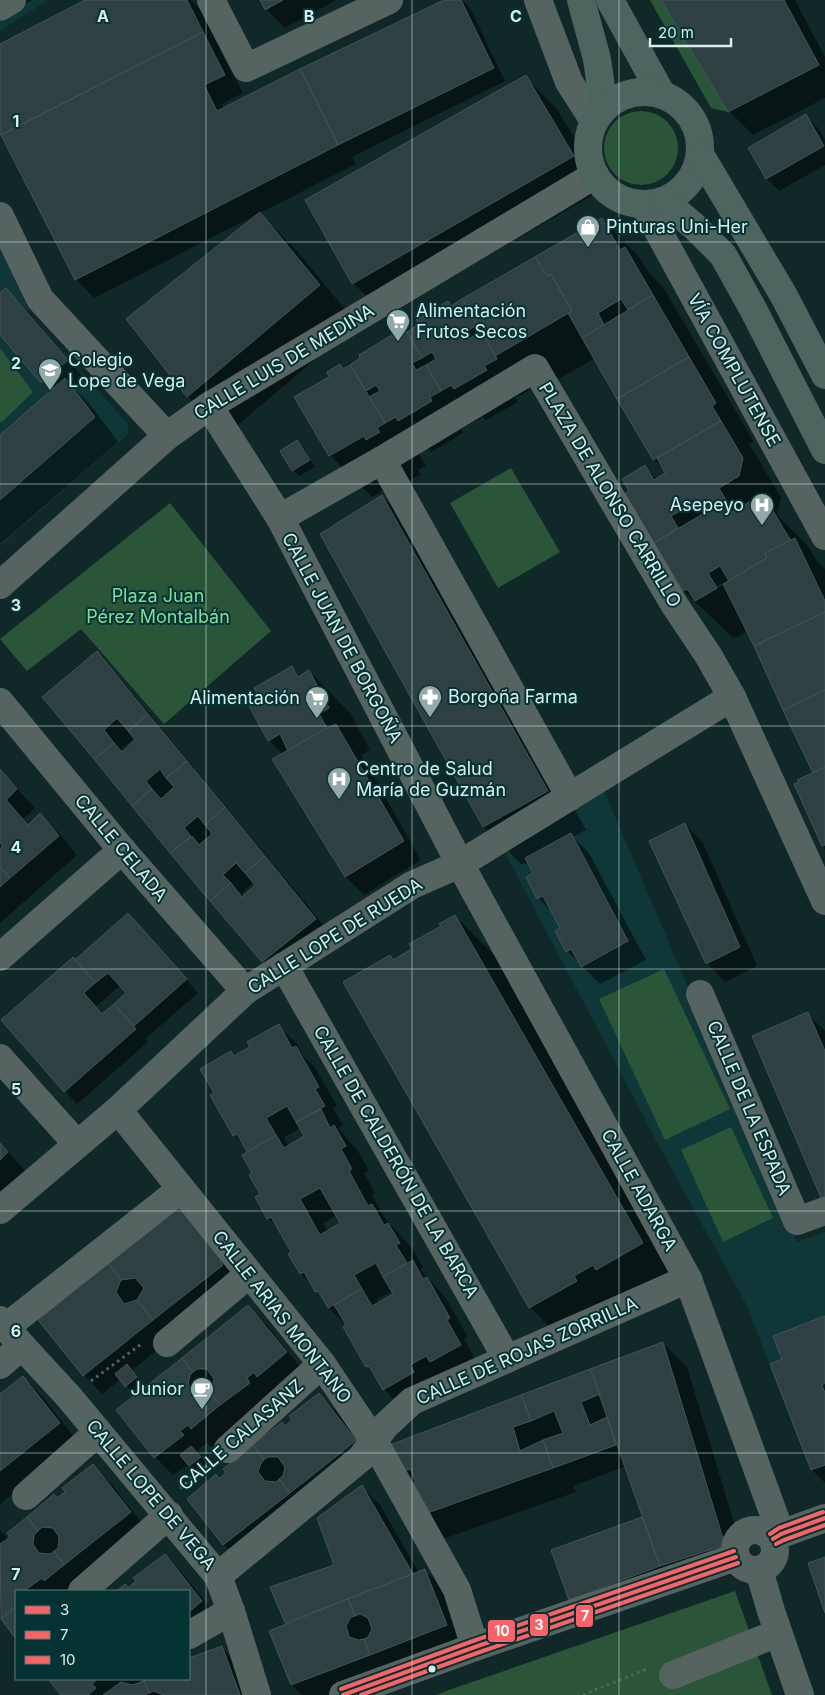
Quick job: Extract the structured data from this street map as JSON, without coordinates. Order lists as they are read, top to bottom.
{
  "streets": {
    "street": [
      "CALLE LUIS DE MEDINA",
      "VÍA COMPLUTENSE",
      "PLAZA DE ALONSO CARRILLO",
      "CALLE JUAN DE BORGOÑA",
      "CALLE CELADA",
      "CALLE LOPE DE RUEDA",
      "CALLE DE LA ESPADA",
      "CALLE DE CALDERÓN DE LA BARCA",
      "CALLE ADARGA",
      "CALLE ARIAS MONTANO",
      "CALLE DE ROJAS ZORRILLA",
      "CALLE CALASANZ",
      "CALLE LOPE DE VEGA"
    ]
  },
  "crossings": [
    ["CALLE LUIS DE MEDINA", "VÍA COMPLUTENSE"],
    ["CALLE LUIS DE MEDINA", "CALLE JUAN DE BORGOÑA"],
    ["PLAZA DE ALONSO CARRILLO", "CALLE JUAN DE BORGOÑA"],
    ["PLAZA DE ALONSO CARRILLO", "CALLE LOPE DE RUEDA"],
    ["CALLE JUAN DE BORGOÑA", "CALLE LOPE DE RUEDA"],
    ["CALLE JUAN DE BORGOÑA", "CALLE ADARGA"],
    ["CALLE CELADA", "CALLE LOPE DE RUEDA"],
    ["CALLE LOPE DE RUEDA", "CALLE DE CALDERÓN DE LA BARCA"],
    ["CALLE LOPE DE RUEDA", "CALLE ADARGA"],
    ["CALLE LOPE DE RUEDA", "CALLE ARIAS MONTANO"],
    ["CALLE DE CALDERÓN DE LA BARCA", "CALLE DE ROJAS ZORRILLA"],
    ["CALLE ADARGA", "CALLE DE ROJAS ZORRILLA"],
    ["CALLE ARIAS MONTANO", "CALLE DE ROJAS ZORRILLA"],
    ["CALLE ARIAS MONTANO", "CALLE CALASANZ"],
    ["CALLE DE ROJAS ZORRILLA", "CALLE LOPE DE VEGA"],
    ["CALLE CALASANZ", "CALLE LOPE DE VEGA"]
  ],
  "parks": ["Plaza Juan Pérez Montalbán"],
  "places": {
    "shop": ["Pinturas Uni-Her"],
    "supermarket": ["Alimentación Frutos Secos", "Alimentación"],
    "school or university": ["Colegio Lope de Vega"],
    "hospital": ["Asepeyo", "Centro de Salud María de Guzmán"],
    "pharmacy": ["Borgoña Farma"],
    "cafe": ["Junior"]
  },
  "lines": ["transit line 10", "transit line 3", "transit line 7"],
  "legend": ["3", "7", "10"],
  "scale_bar": "20 m",
  "grid": {
    "columns": ["A", "B", "C"],
    "rows": [
      "1",
      "2",
      "3",
      "4",
      "5",
      "6",
      "7"
    ]
  }
}
